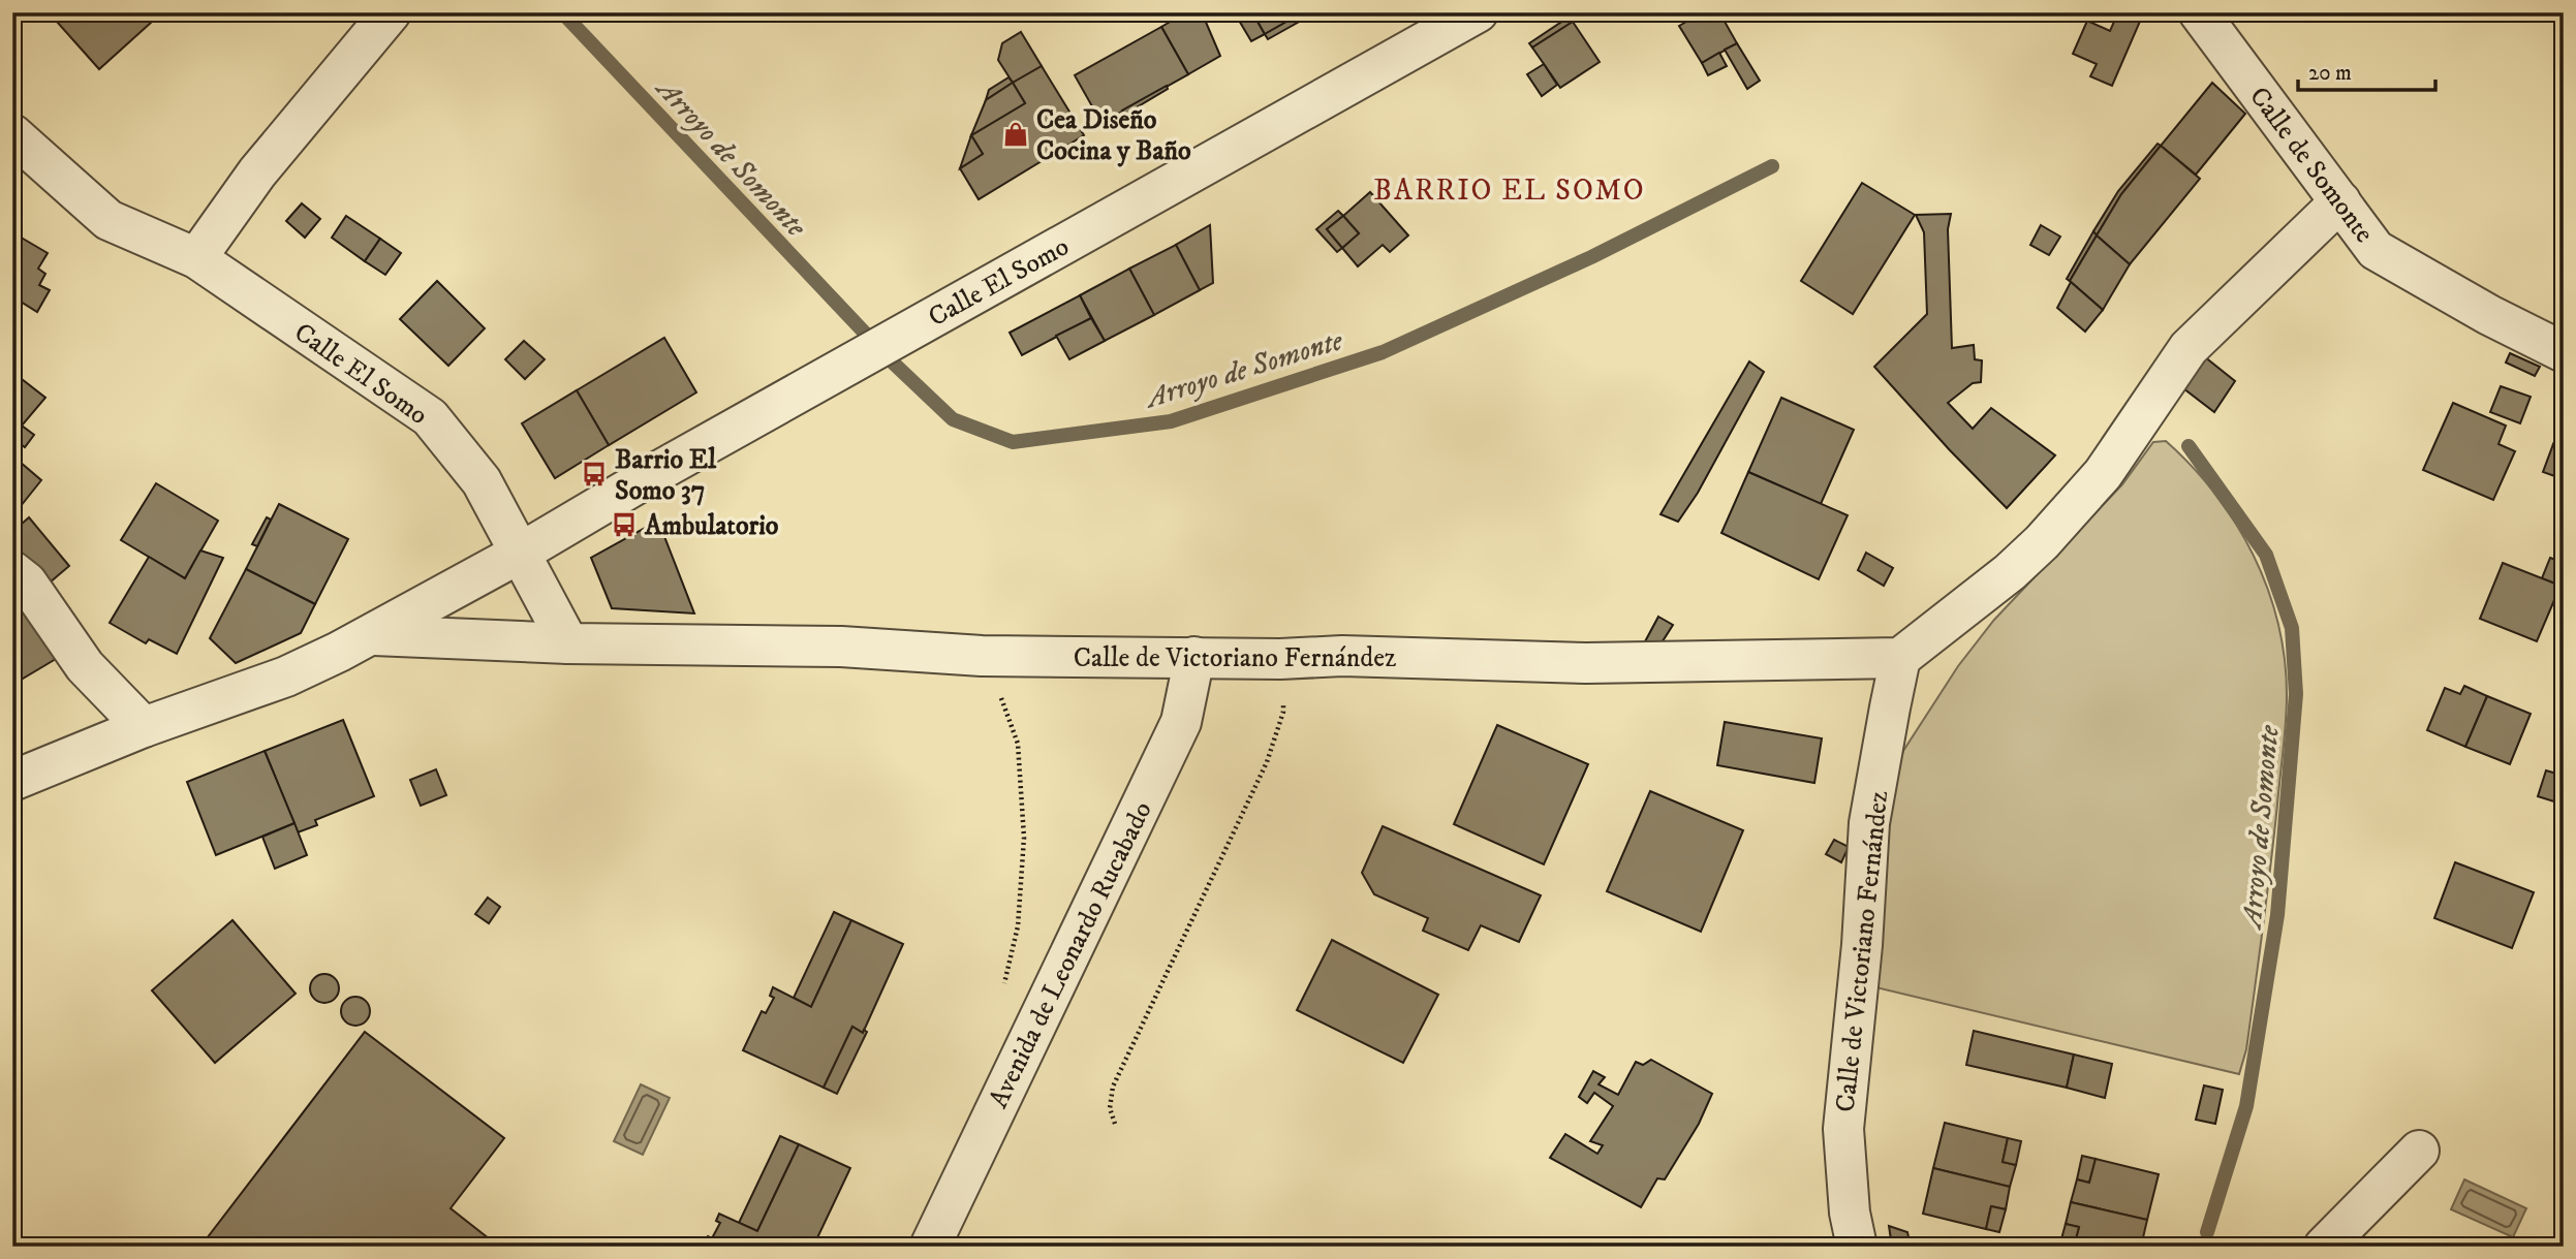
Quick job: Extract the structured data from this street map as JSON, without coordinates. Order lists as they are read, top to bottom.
{
  "streets": {
    "street": [
      "Calle de Somonte",
      "Calle El Somo",
      "Calle de Victoriano Fernández",
      "Avenida de Leonardo Rucabado"
    ]
  },
  "crossings": [
    ["Calle El Somo", "Calle de Victoriano Fernández"],
    ["Calle de Victoriano Fernández", "Avenida de Leonardo Rucabado"]
  ],
  "districts": ["BARRIO EL SOMO"],
  "water": ["Arroyo de Somonte"],
  "places": {
    "shop": ["Cea Diseño Cocina y Baño"],
    "bus stop": ["Barrio El Somo 37", "Ambulatorio"]
  },
  "scale_bar": "20 m"
}
